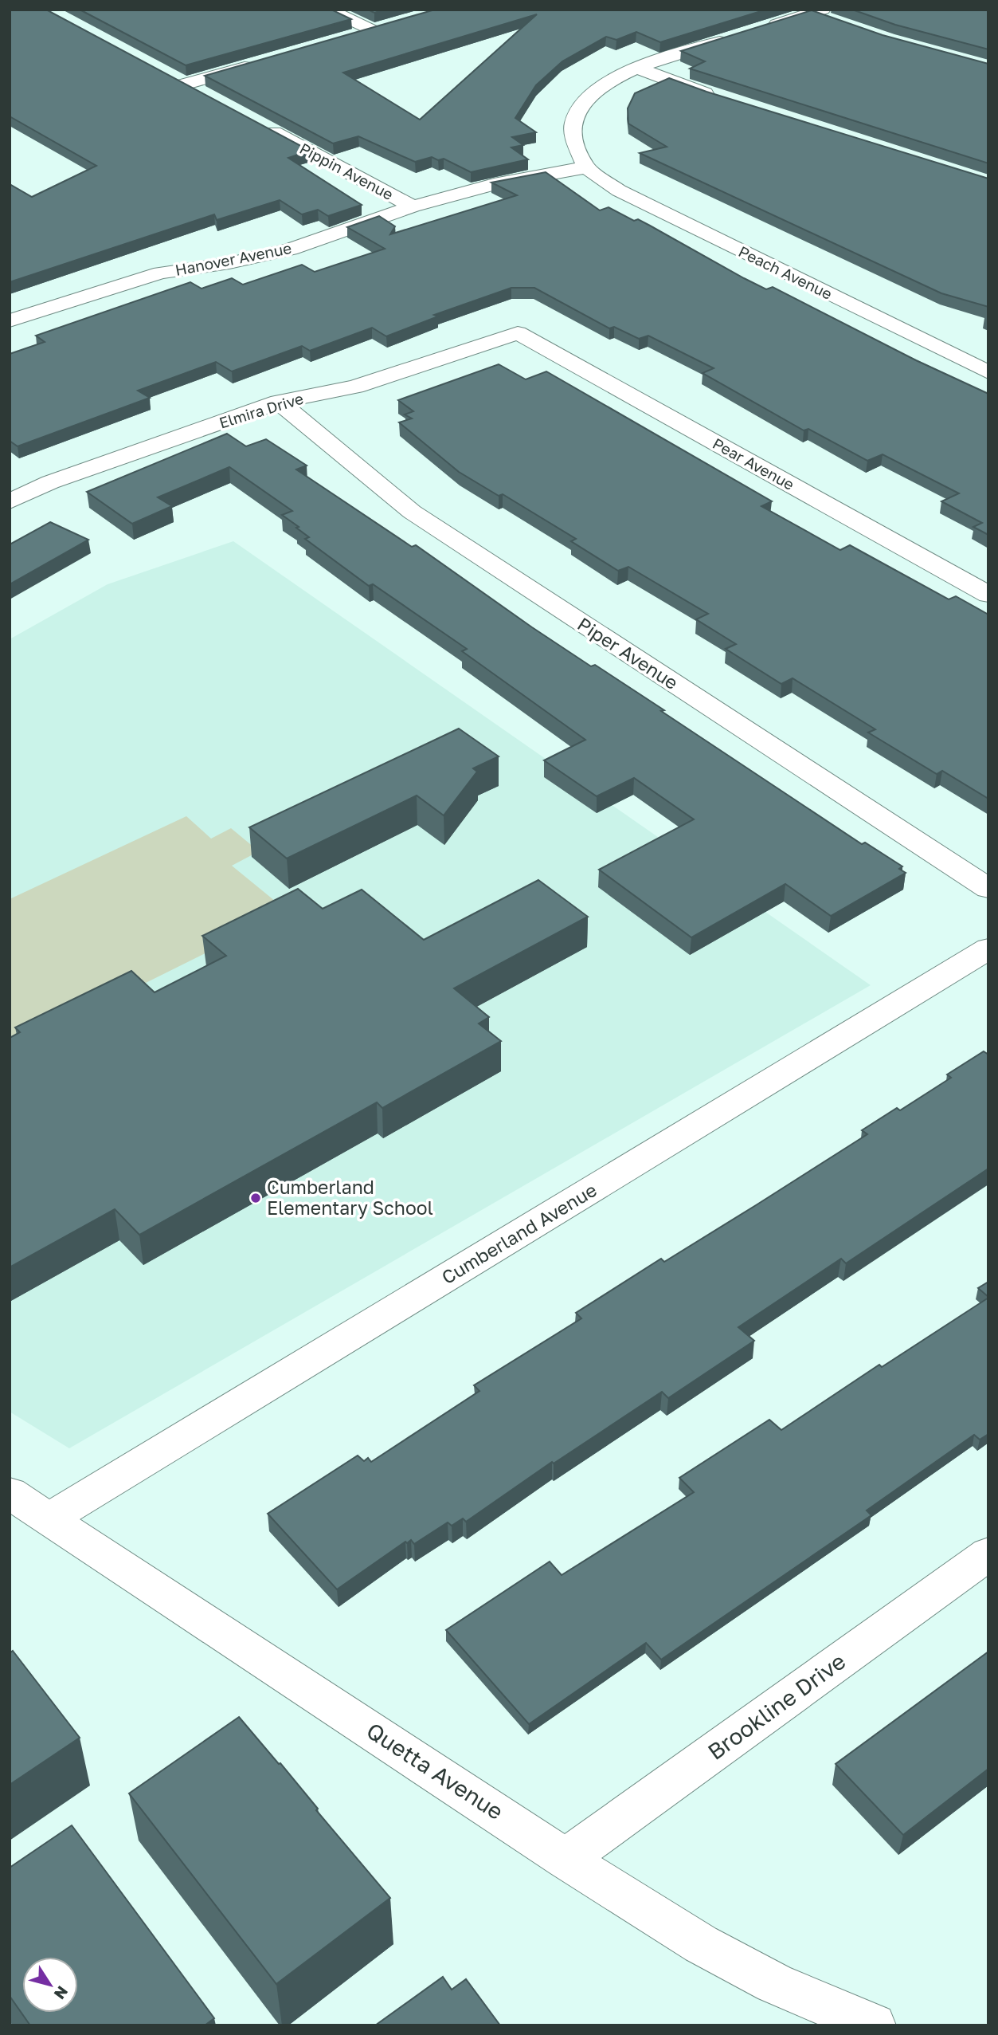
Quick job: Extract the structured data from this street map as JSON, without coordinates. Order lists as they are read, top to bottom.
{
  "streets": {
    "street": [
      "Pippin Avenue",
      "Hanover Avenue",
      "Peach Avenue",
      "Elmira Drive",
      "Pear Avenue",
      "Piper Avenue",
      "Cumberland Avenue",
      "Brookline Drive",
      "Quetta Avenue"
    ]
  },
  "crossings": [
    ["Pippin Avenue", "Hanover Avenue"],
    ["Hanover Avenue", "Peach Avenue"],
    ["Elmira Drive", "Pear Avenue"],
    ["Elmira Drive", "Piper Avenue"],
    ["Cumberland Avenue", "Quetta Avenue"],
    ["Brookline Drive", "Quetta Avenue"]
  ],
  "places": ["Cumberland Elementary School"],
  "north": "bottom right"
}
